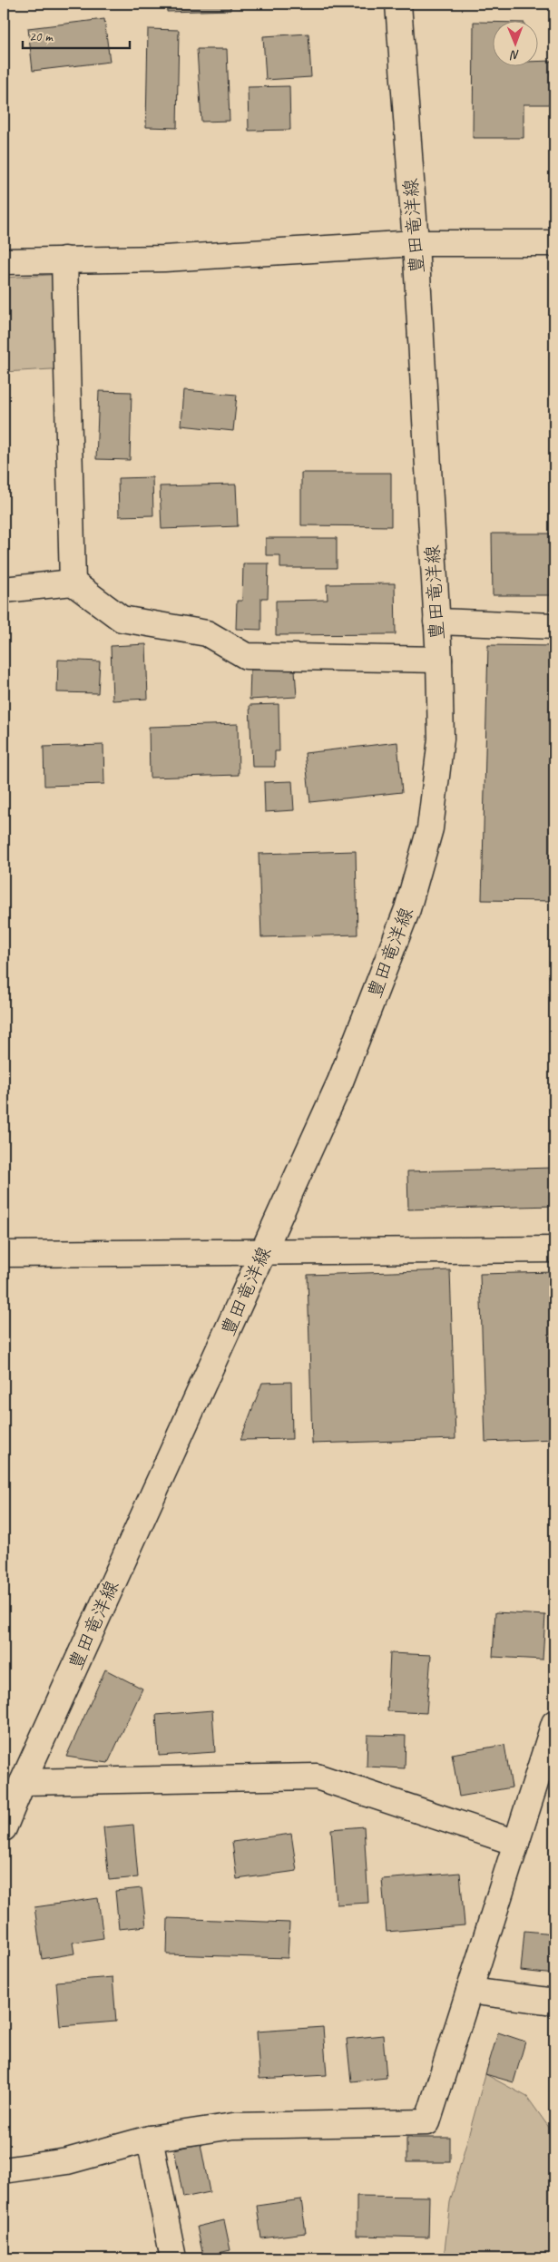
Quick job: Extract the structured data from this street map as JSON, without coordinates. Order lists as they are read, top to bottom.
{
  "streets": {
    "street": ["豊田竜洋線"]
  },
  "scale_bar": "20 m",
  "north": "bottom"
}
